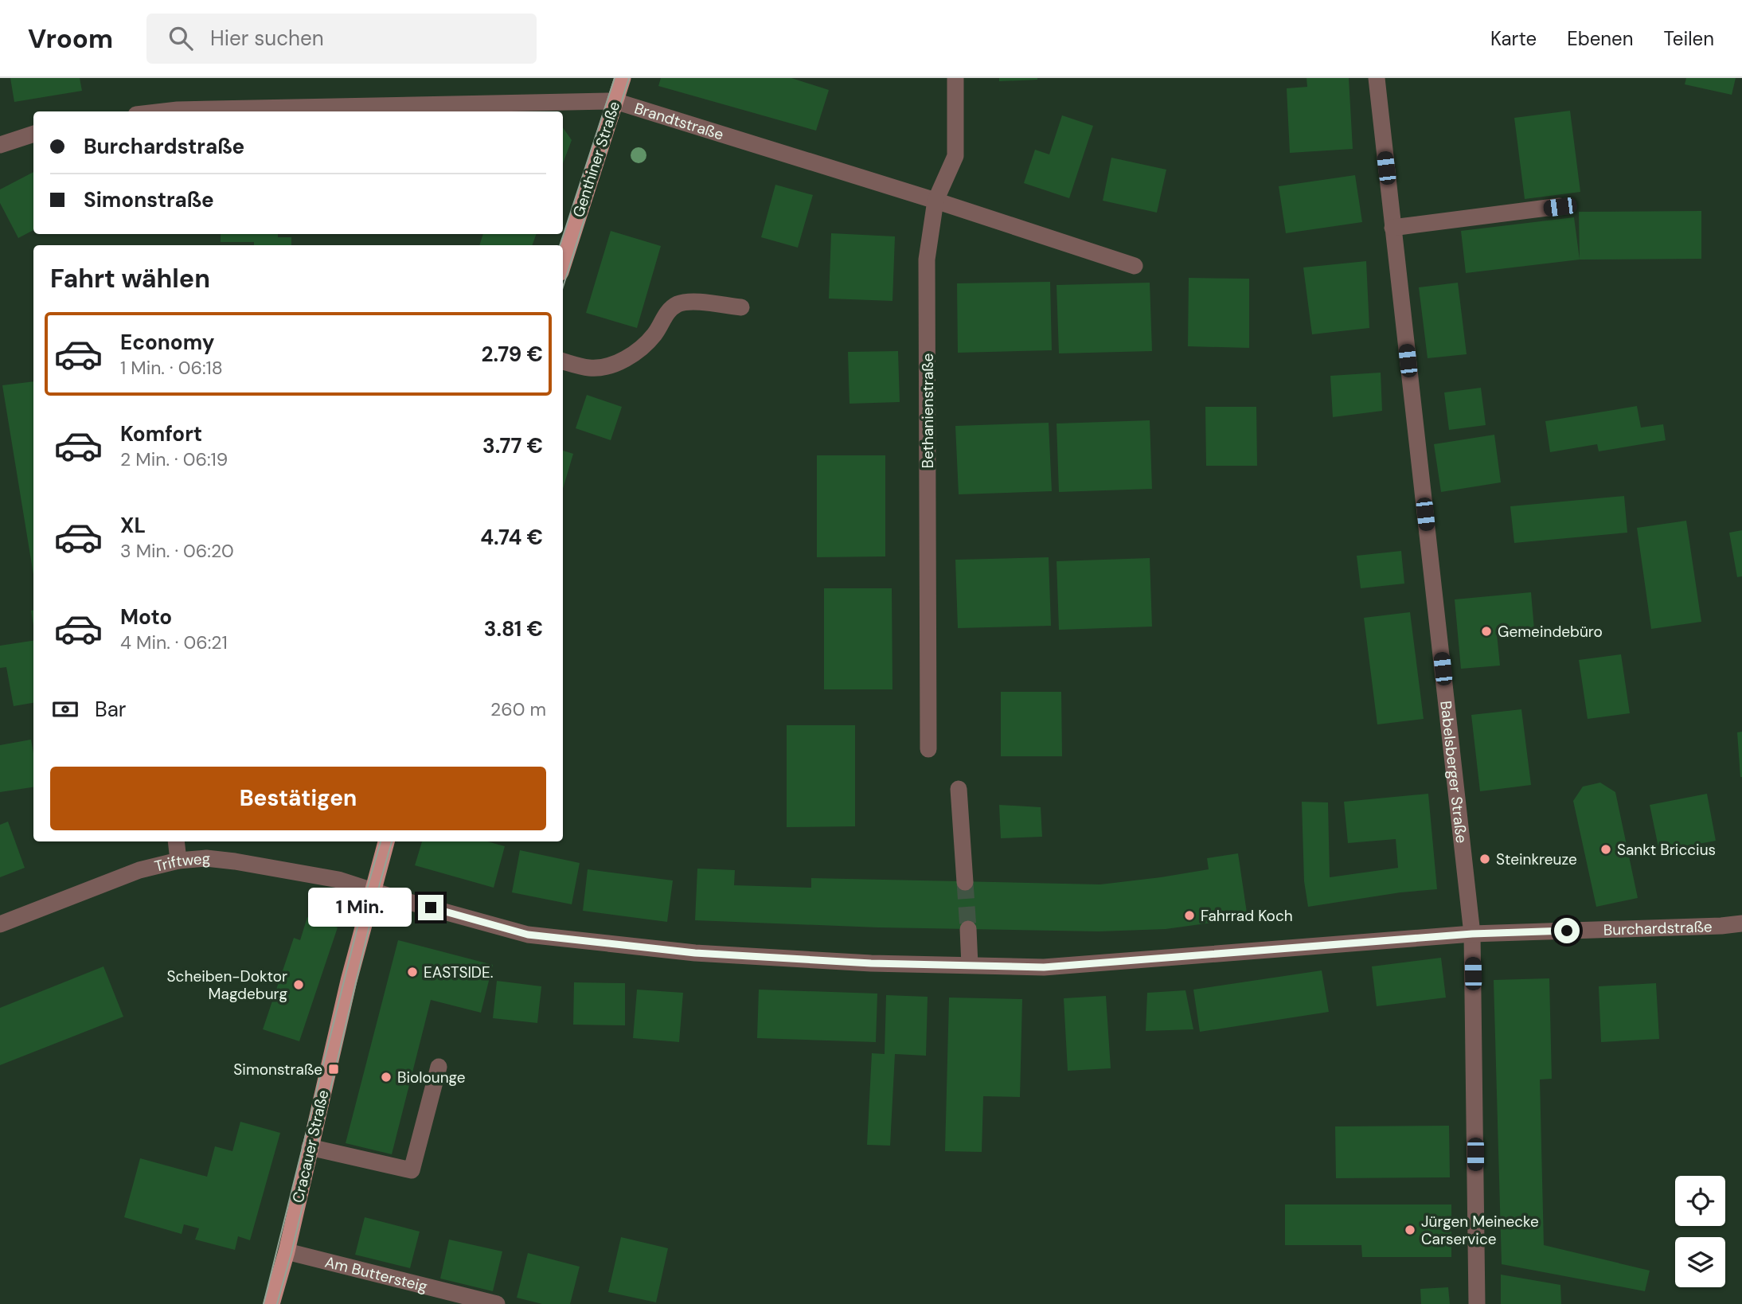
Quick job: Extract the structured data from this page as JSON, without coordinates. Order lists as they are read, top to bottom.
{
  "streets": {
    "main road": ["Genthiner Straße", "Cracauer Straße"],
    "street": [
      "Brandtstraße",
      "Bethanienstraße",
      "Babelsberger Straße",
      "Triftweg",
      "Burchardstraße",
      "Am Buttersteig"
    ]
  },
  "crossings": [
    ["Brandtstraße", "Genthiner Straße"],
    ["Brandtstraße", "Bethanienstraße"],
    ["Babelsberger Straße", "Burchardstraße"],
    ["Triftweg", "Cracauer Straße"],
    ["Cracauer Straße", "Am Buttersteig"]
  ],
  "places": {
    "other": [
      "Gemeindebüro",
      "Sankt Briccius",
      "Steinkreuze",
      "Fahrrad Koch",
      "EASTSIDE.",
      "Scheiben-Doktor Magdeburg",
      "Biolounge",
      "Jürgen Meinecke Carservice"
    ],
    "transit": ["Simonstraße"]
  },
  "page": {
    "header": "Vroom",
    "search": "Hier suchen",
    "nav": ["Karte", "Ebenen", "Teilen"],
    "banner": ["Burchardstraße", "Simonstraße"],
    "heading": "Fahrt wählen",
    "list": [
      {
        "name": "Economy",
        "note": "1 Min. · 06:18",
        "value": "2.79 €"
      },
      {
        "name": "Komfort",
        "note": "2 Min. · 06:19",
        "value": "3.77 €"
      },
      {
        "name": "XL",
        "note": "3 Min. · 06:20",
        "value": "4.74 €"
      },
      {
        "name": "Moto",
        "note": "4 Min. · 06:21",
        "value": "3.81 €"
      }
    ],
    "pay": ["Bar", "260 m"],
    "buttons": "Bestätigen",
    "bubble": "1 Min."
  }
}
